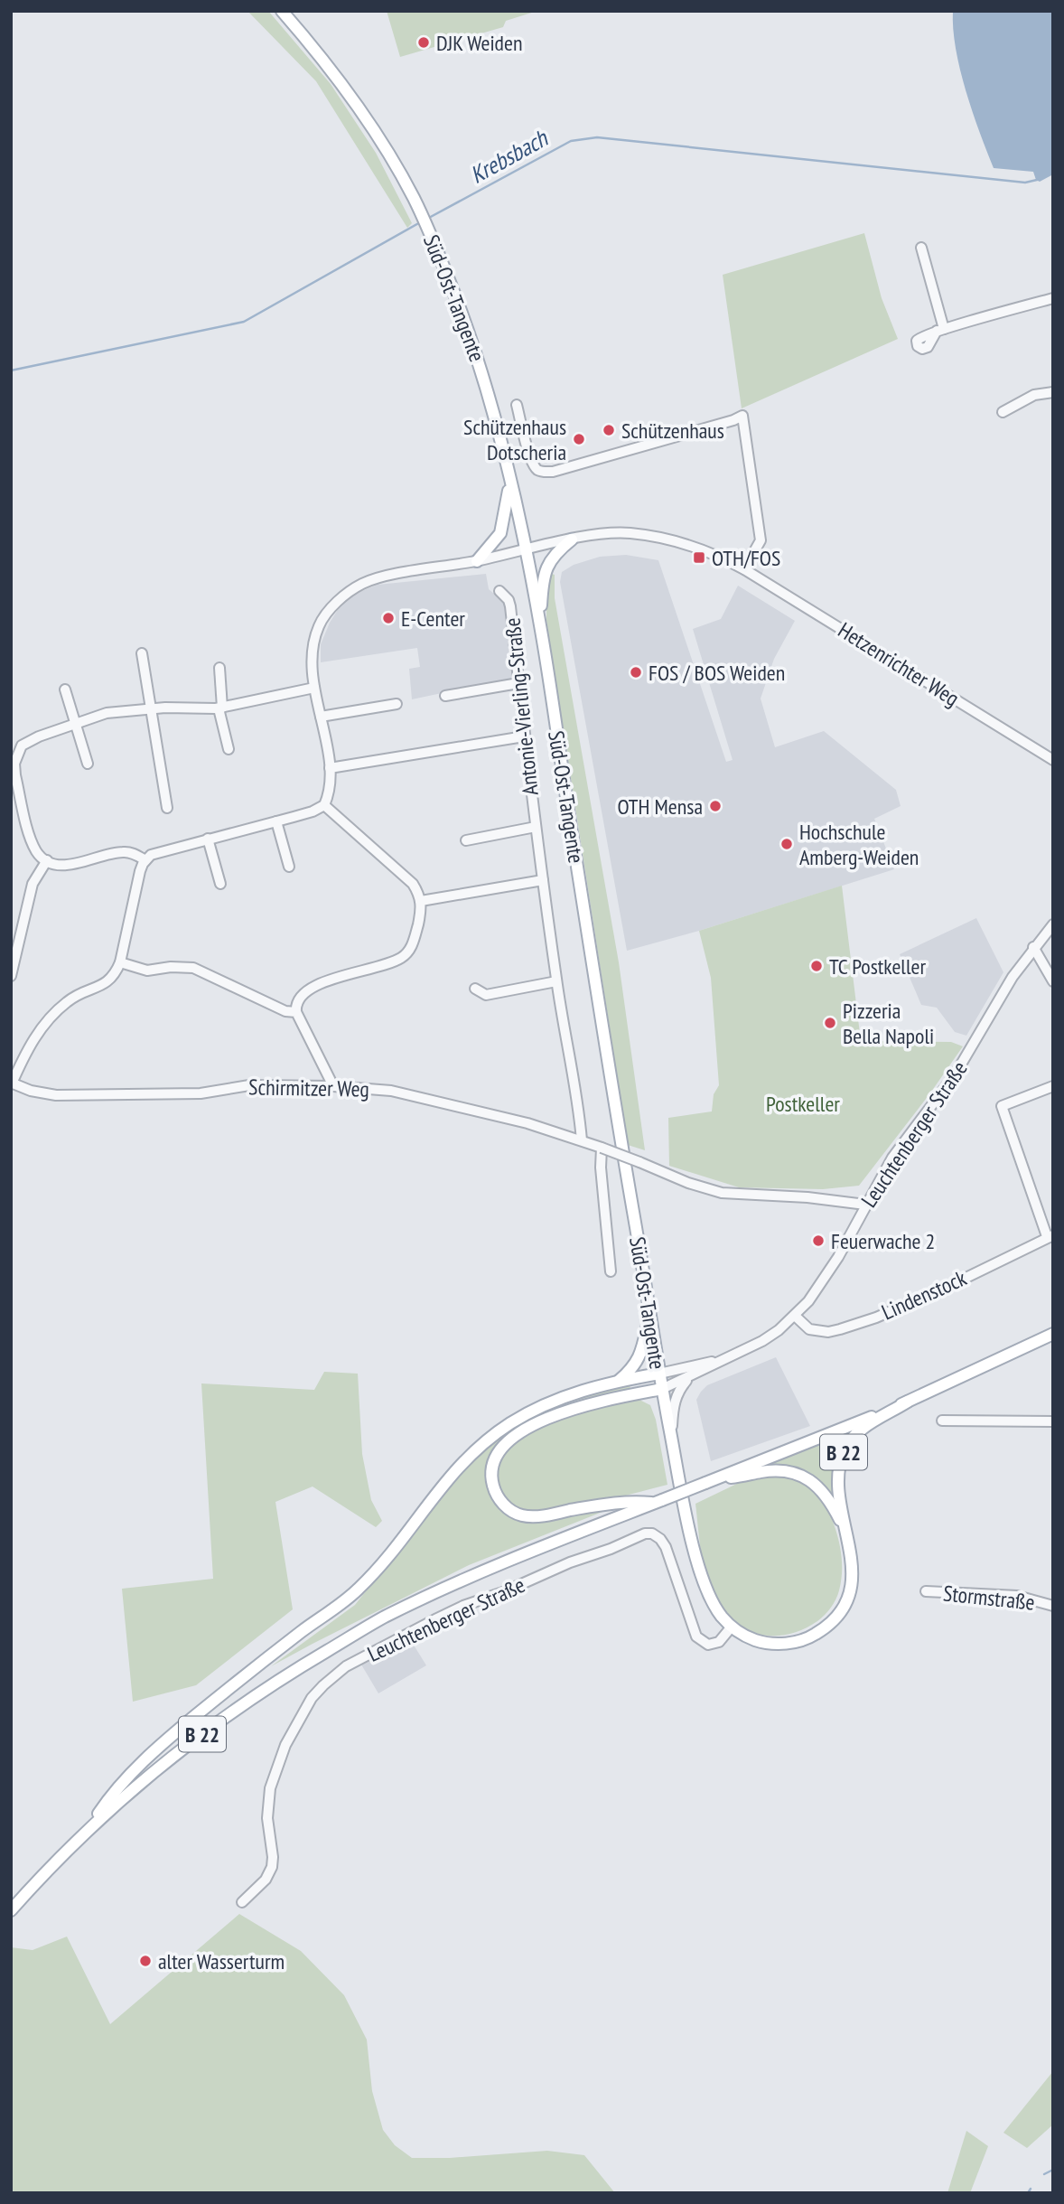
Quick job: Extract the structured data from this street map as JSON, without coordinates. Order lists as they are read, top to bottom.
{
  "streets": {
    "main road": ["Süd-Ost-Tangente", "B 22"],
    "street": [
      "Hetzenrichter Weg",
      "Antonie-Vierling-Straße",
      "Schirmitzer Weg",
      "Leuchtenberger Straße",
      "Lindenstock",
      "Stormstraße"
    ]
  },
  "crossings": [
    ["Süd-Ost-Tangente", "Hetzenrichter Weg"],
    ["Süd-Ost-Tangente", "Leuchtenberger Straße"],
    ["Süd-Ost-Tangente", "B 22"],
    ["Antonie-Vierling-Straße", "Schirmitzer Weg"],
    ["Schirmitzer Weg", "Leuchtenberger Straße"],
    ["Leuchtenberger Straße", "Lindenstock"],
    ["Leuchtenberger Straße", "B 22"]
  ],
  "water": ["Krebsbach"],
  "parks": ["Postkeller"],
  "places": {
    "other": [
      "DJK Weiden",
      "Schützenhaus",
      "Schützenhaus Dotscheria",
      "E-Center",
      "FOS / BOS Weiden",
      "OTH Mensa",
      "Hochschule Amberg-Weiden",
      "TC Postkeller",
      "Pizzeria Bella Napoli",
      "Feuerwache 2",
      "alter Wasserturm"
    ],
    "transit": ["OTH/FOS"]
  }
}
